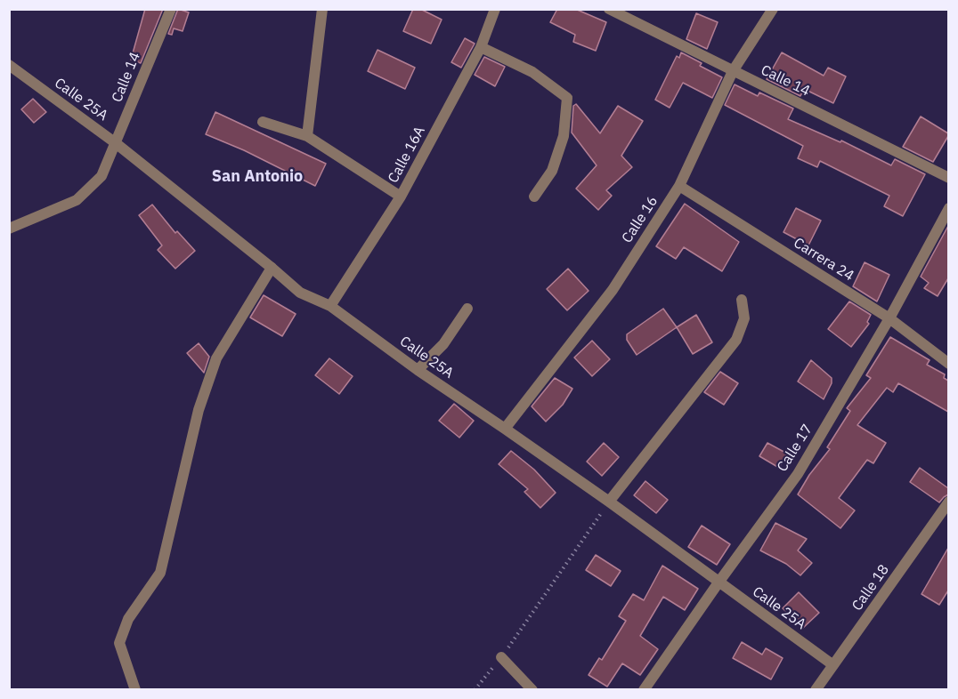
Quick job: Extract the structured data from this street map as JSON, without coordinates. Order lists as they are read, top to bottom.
{
  "streets": {
    "street": [
      "Calle 14",
      "Calle 25A",
      "Calle 16A",
      "Calle 16",
      "Carrera 24",
      "Calle 17",
      "Calle 18"
    ]
  },
  "crossings": [
    ["Calle 14", "Calle 25A"],
    ["Calle 14", "Calle 16"],
    ["Calle 25A", "Calle 16A"],
    ["Calle 25A", "Calle 16"],
    ["Calle 25A", "Calle 17"],
    ["Calle 25A", "Calle 18"],
    ["Calle 16", "Carrera 24"],
    ["Carrera 24", "Calle 17"]
  ],
  "districts": ["San Antonio"]
}
